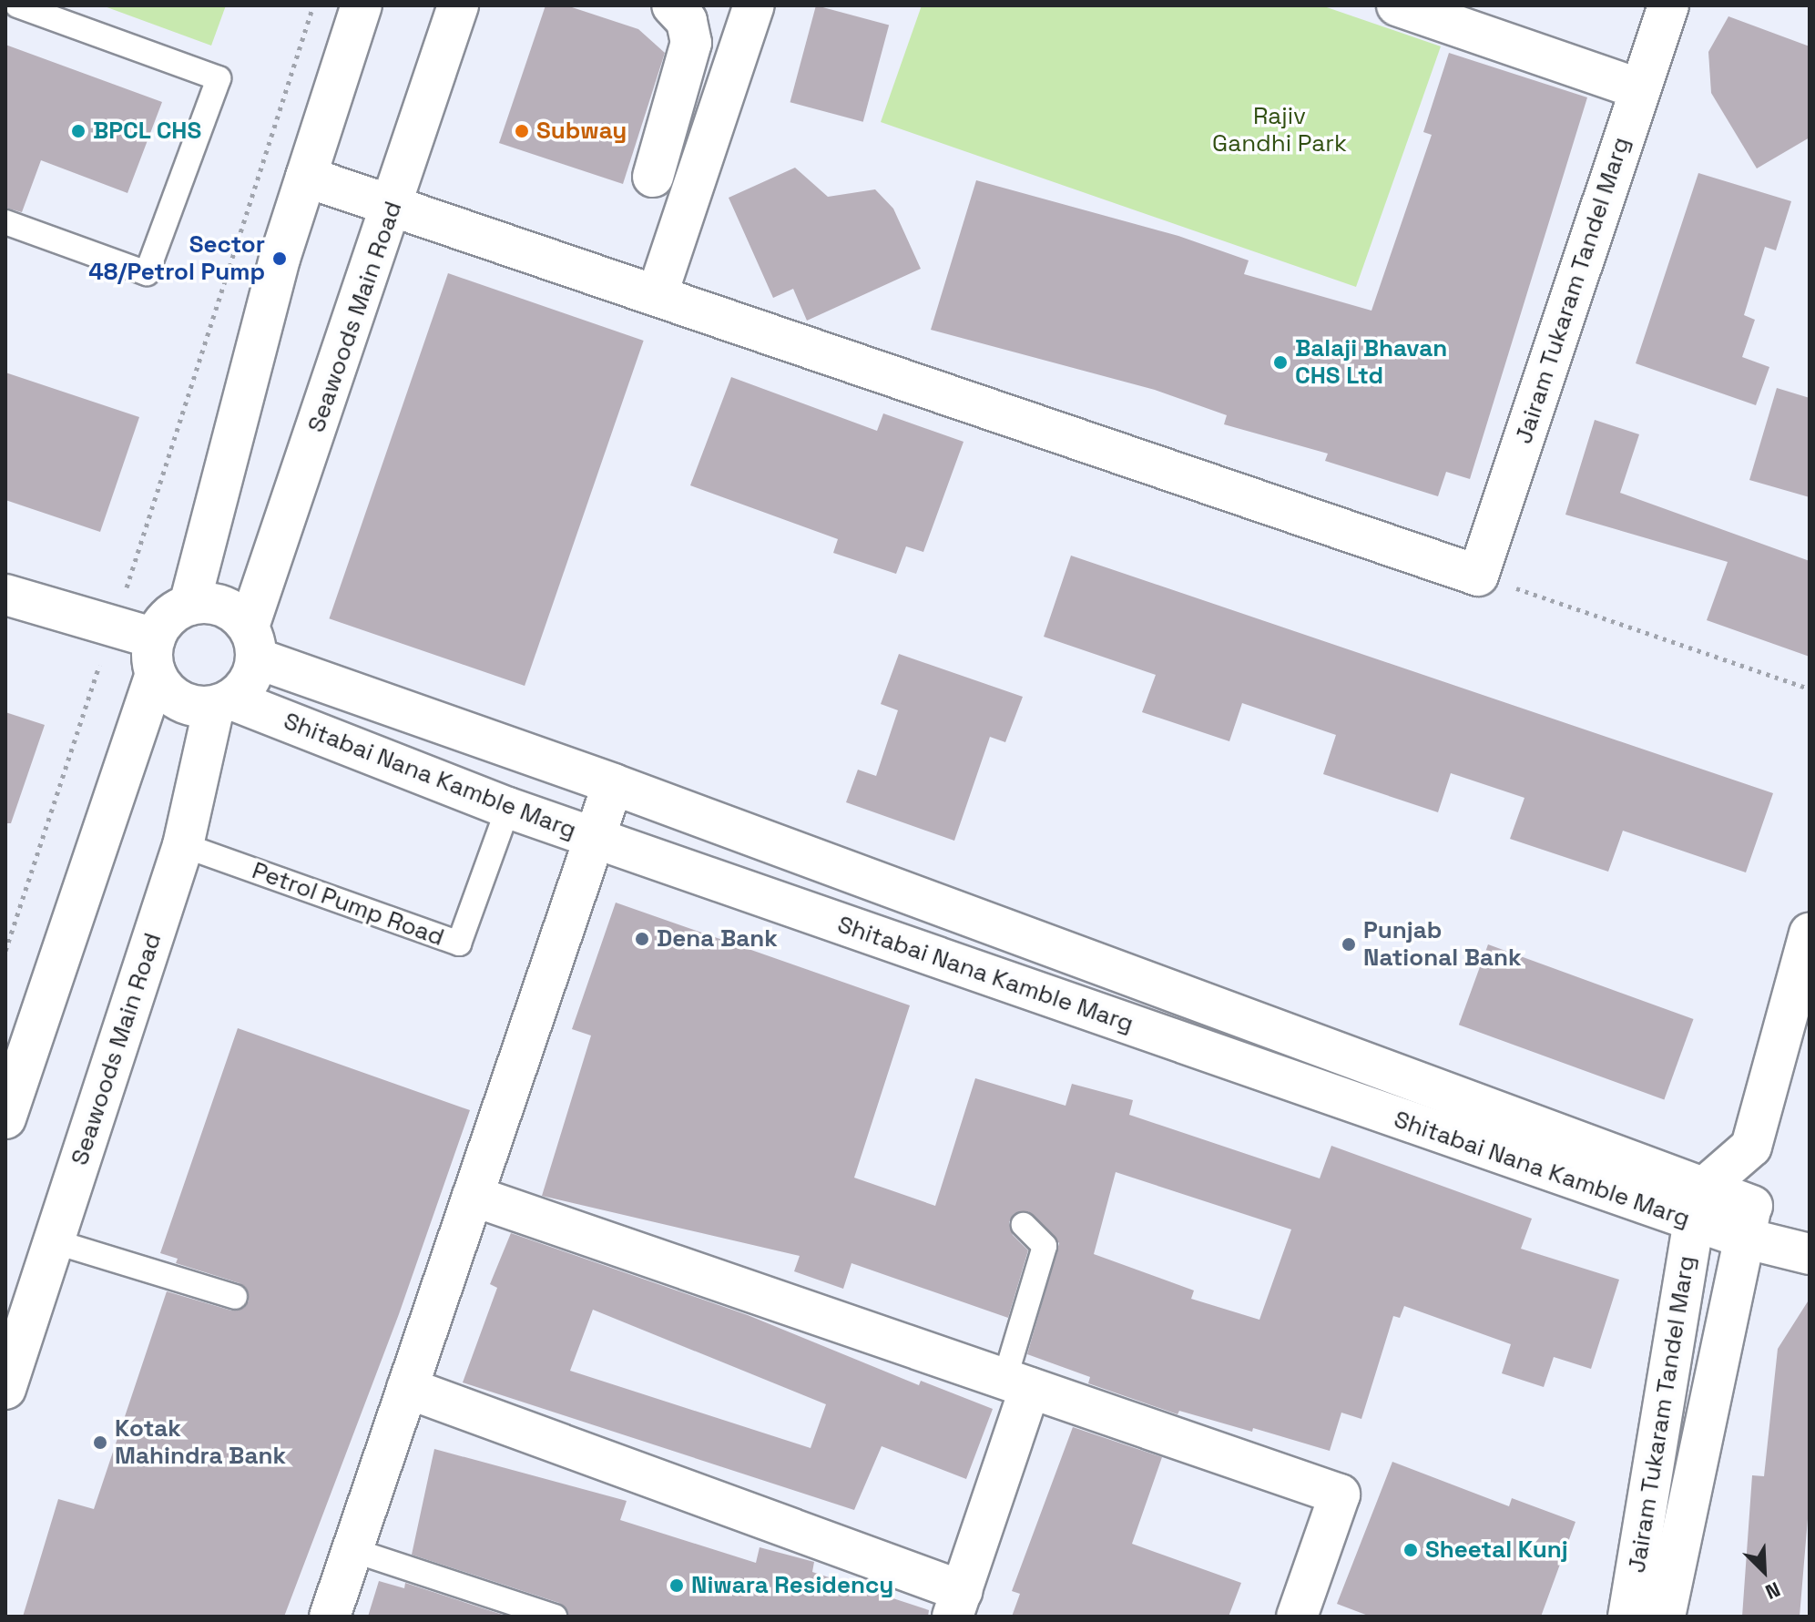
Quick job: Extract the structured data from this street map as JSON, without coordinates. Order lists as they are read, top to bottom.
{
  "streets": {
    "street": ["Jairam Tukaram Tandel Marg", "Seawoods Main Road", "Shitabai Nana Kamble Marg"],
    "lane": ["Petrol Pump Road"]
  },
  "crossings": [
    ["Jairam Tukaram Tandel Marg", "Shitabai Nana Kamble Marg"],
    ["Seawoods Main Road", "Shitabai Nana Kamble Marg"],
    ["Seawoods Main Road", "Petrol Pump Road"],
    ["Shitabai Nana Kamble Marg", "Petrol Pump Road"]
  ],
  "parks": ["Rajiv Gandhi Park"],
  "places": [
    "BPCL CHS",
    "Subway",
    "Sector 48/Petrol Pump",
    "Balaji Bhavan CHS Ltd",
    "Dena Bank",
    "Punjab National Bank",
    "Kotak Mahindra Bank",
    "Sheetal Kunj",
    "Niwara Residency"
  ],
  "north": "bottom right"
}
